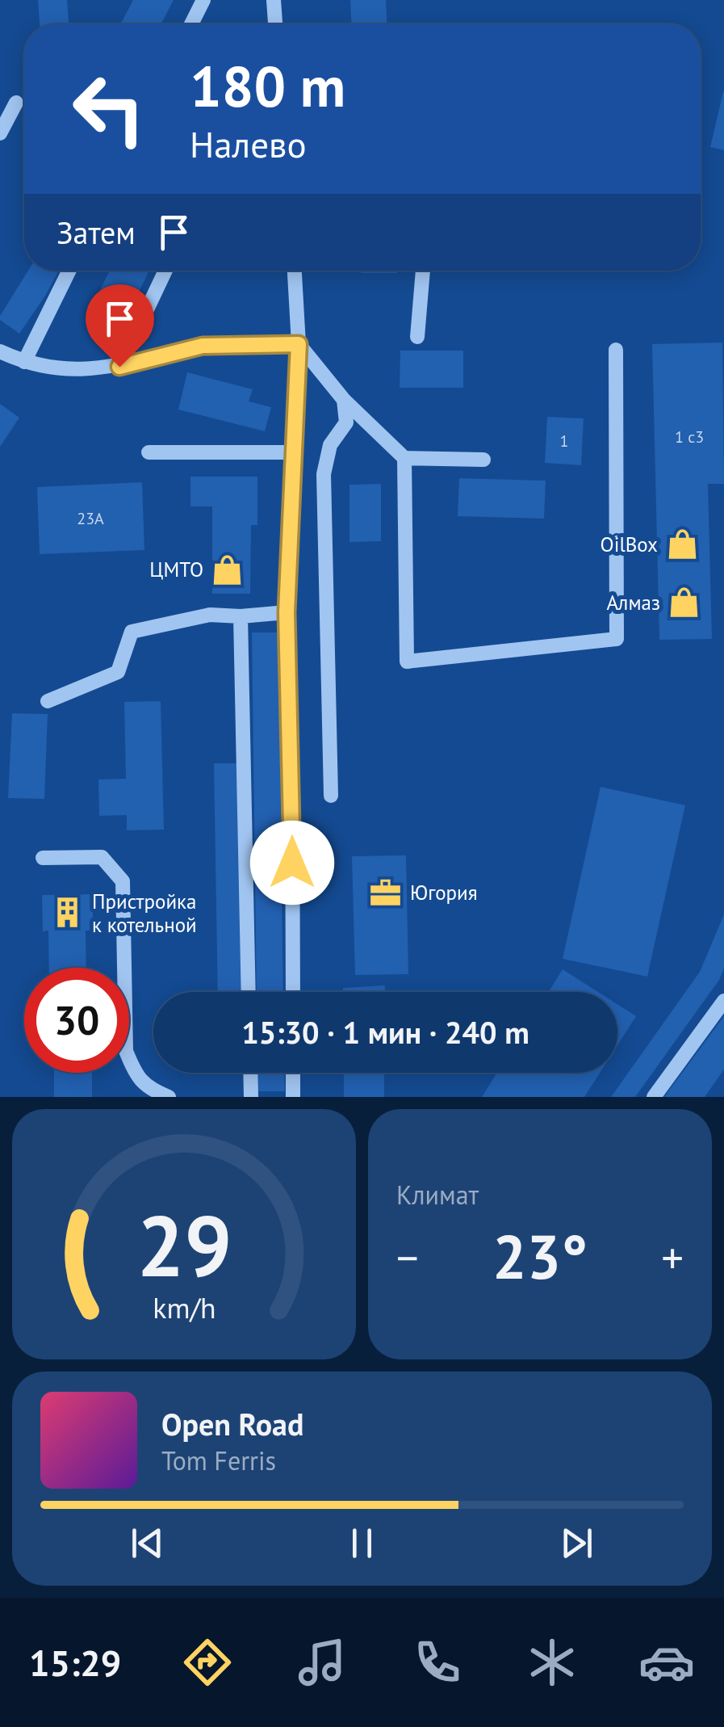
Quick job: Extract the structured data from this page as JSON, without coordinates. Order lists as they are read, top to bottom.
{
  "places": {
    "shop": ["OilBox", "ЦМТО", "Алмаз"],
    "office": ["Югория"],
    "building": ["Пристройка к котельной"]
  },
  "house_numbers": ["1 с3", "1", "23А"],
  "page": {
    "turn": ["180 m", "Налево"],
    "then": "Затем",
    "limit": "30",
    "trip": "15:30 · 1 мин · 240 m",
    "tile": "Климат",
    "heat": ["−", "23°", "+"],
    "song": ["Open Road", "Tom Ferris"],
    "tabs": "15:29",
    "gauge": ["29", "km/h"]
  }
}
